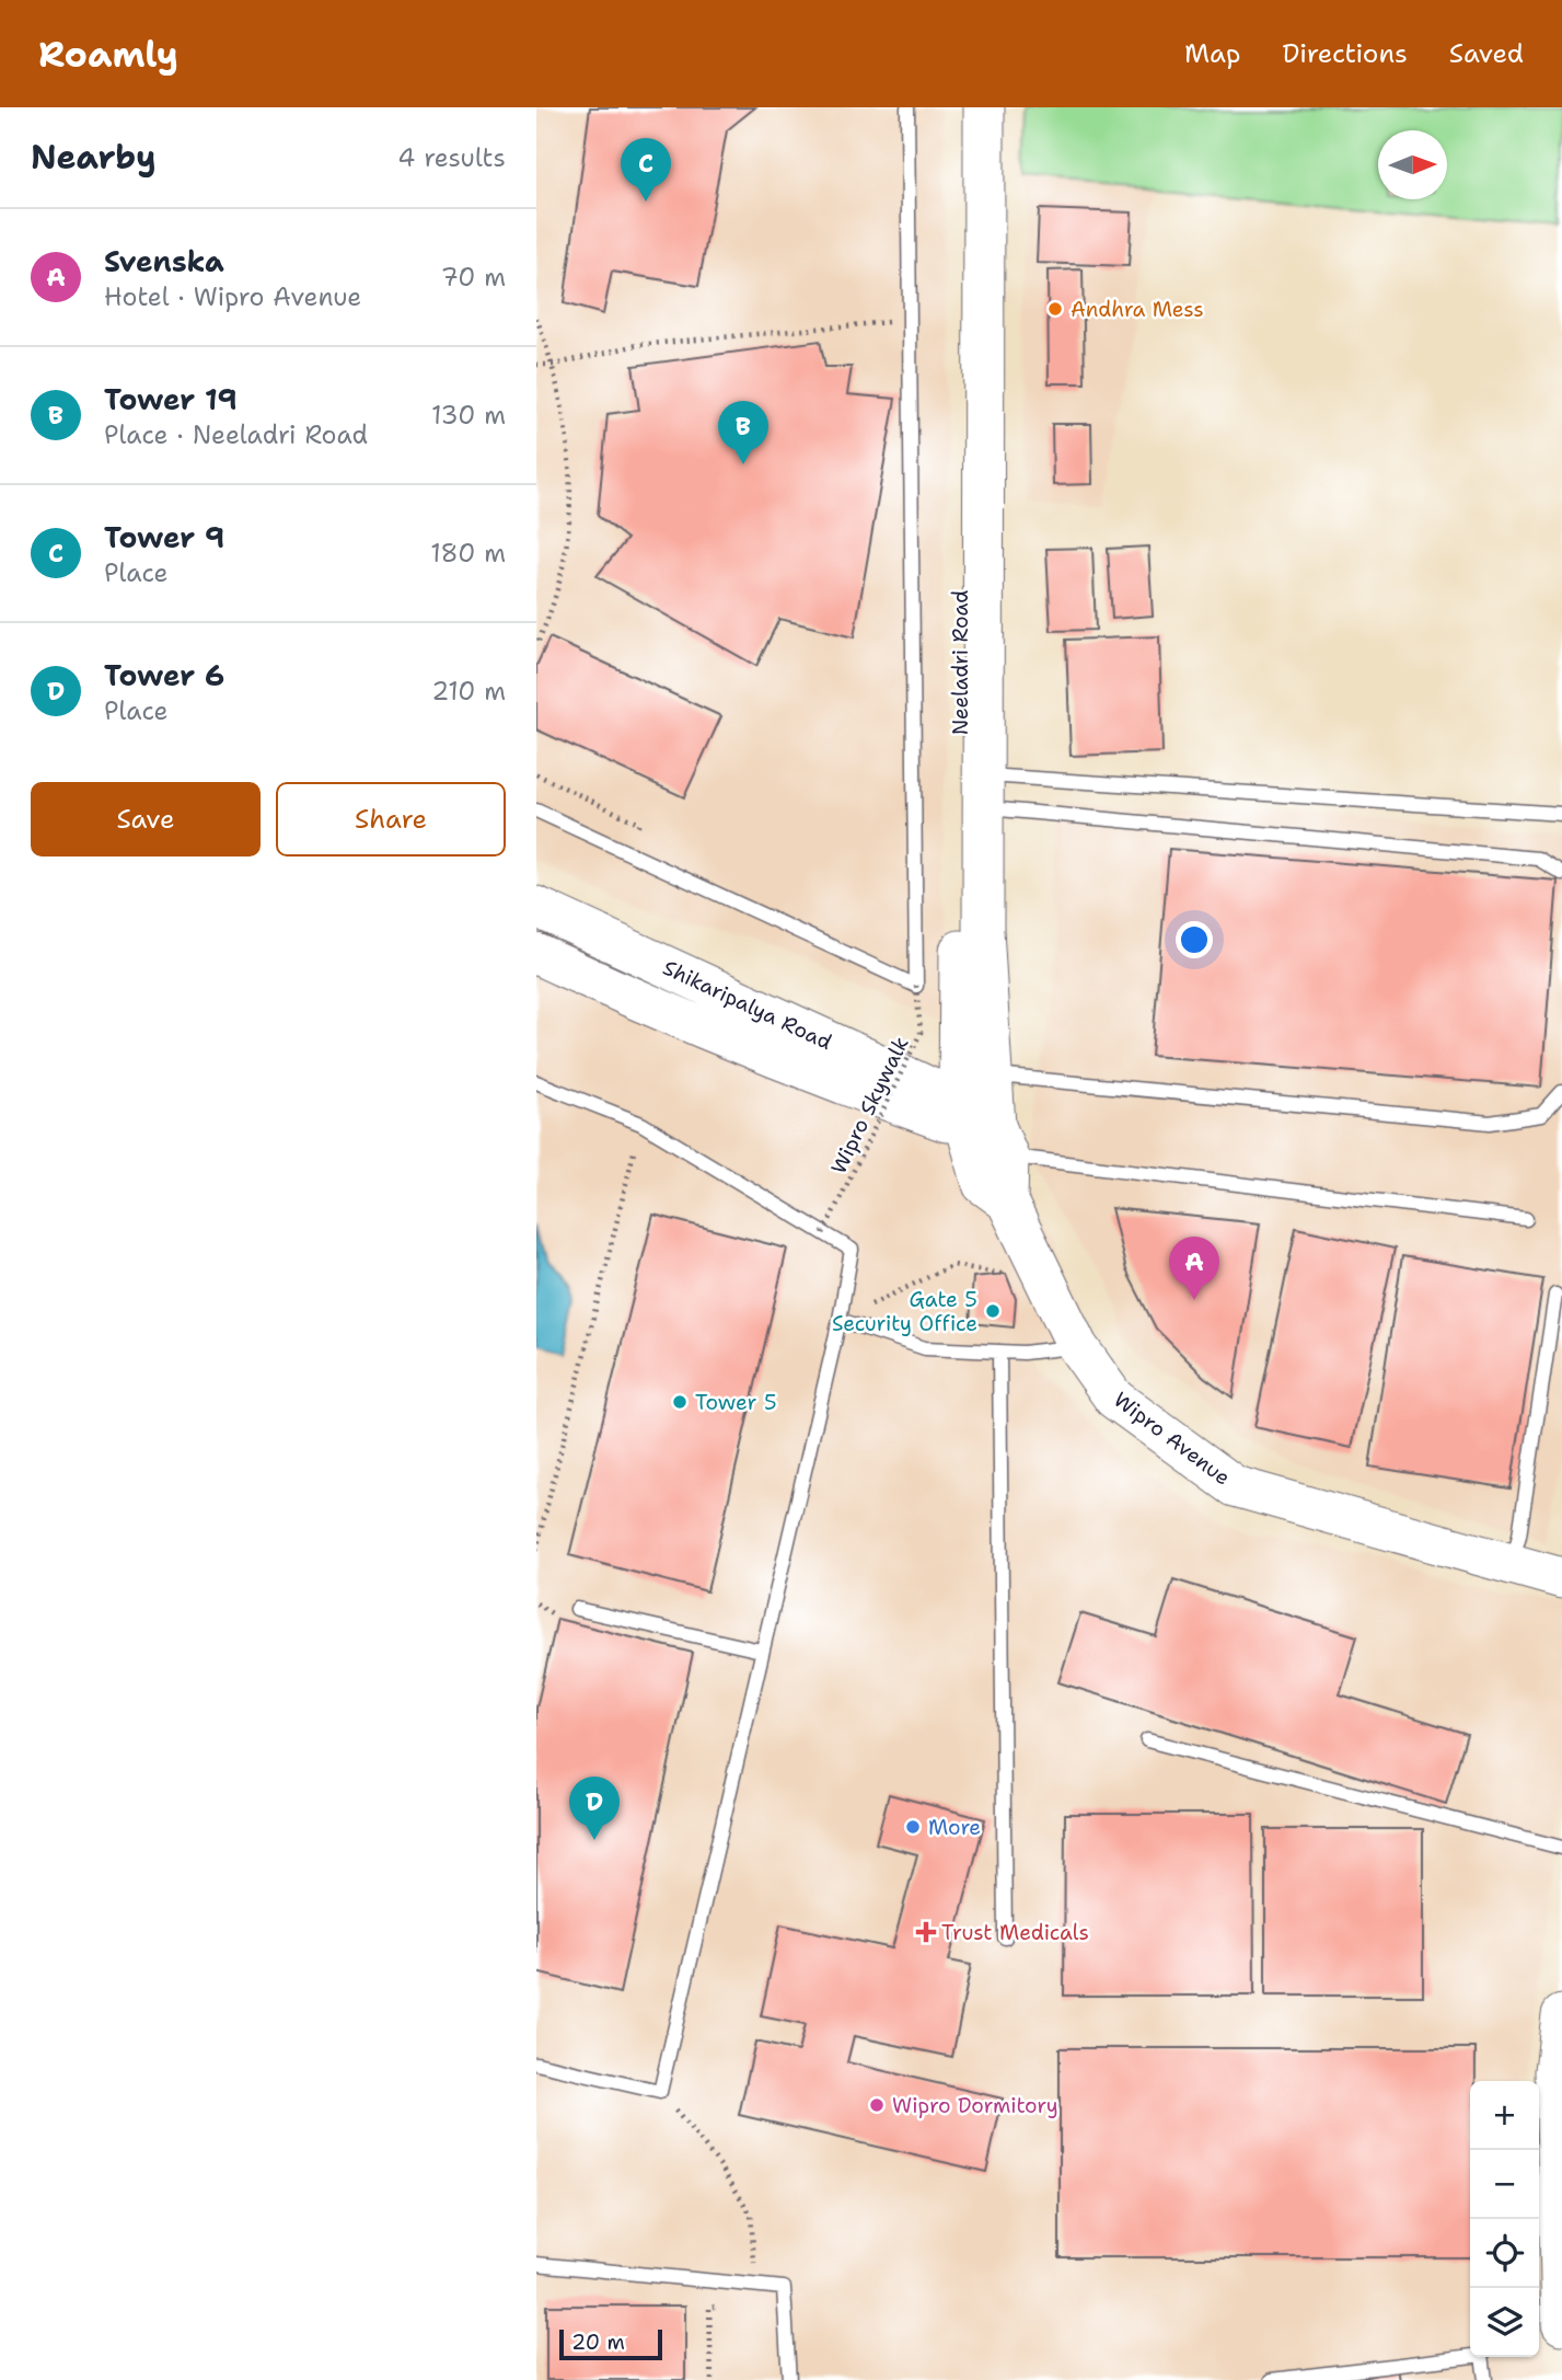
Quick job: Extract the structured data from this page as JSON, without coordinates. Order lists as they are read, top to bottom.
{
  "streets": {
    "main road": ["Neeladri Road", "Shikaripalya Road", "Wipro Avenue"],
    "path": ["Wipro Skywalk"]
  },
  "crossings": [
    ["Neeladri Road", "Shikaripalya Road"],
    ["Neeladri Road", "Wipro Avenue"],
    ["Shikaripalya Road", "Wipro Avenue"]
  ],
  "places": {
    "other": [
      "Andhra Mess",
      "Gate 5 Security Office",
      "Tower 5",
      "More",
      "Wipro Dormitory"
    ],
    "health": ["Trust Medicals"]
  },
  "scale_bar": "20 m",
  "north": "right",
  "page": {
    "header": "Roamly",
    "nav": ["Map", "Directions", "Saved"],
    "heading": ["Nearby", "4 results"],
    "pins": [
      "C",
      "B",
      "A",
      "D"
    ],
    "list": [
      {
        "mark": "A",
        "name": "Svenska",
        "note": "Hotel · Wipro Avenue",
        "value": "70 m"
      },
      {
        "mark": "B",
        "name": "Tower 19",
        "note": "Place · Neeladri Road",
        "value": "130 m"
      },
      {
        "mark": "C",
        "name": "Tower 9",
        "note": "Place",
        "value": "180 m"
      },
      {
        "mark": "D",
        "name": "Tower 6",
        "note": "Place",
        "value": "210 m"
      }
    ],
    "buttons": ["Save", "Share"],
    "map_buttons": ["+", "−"],
    "scale": "20 m"
  }
}
